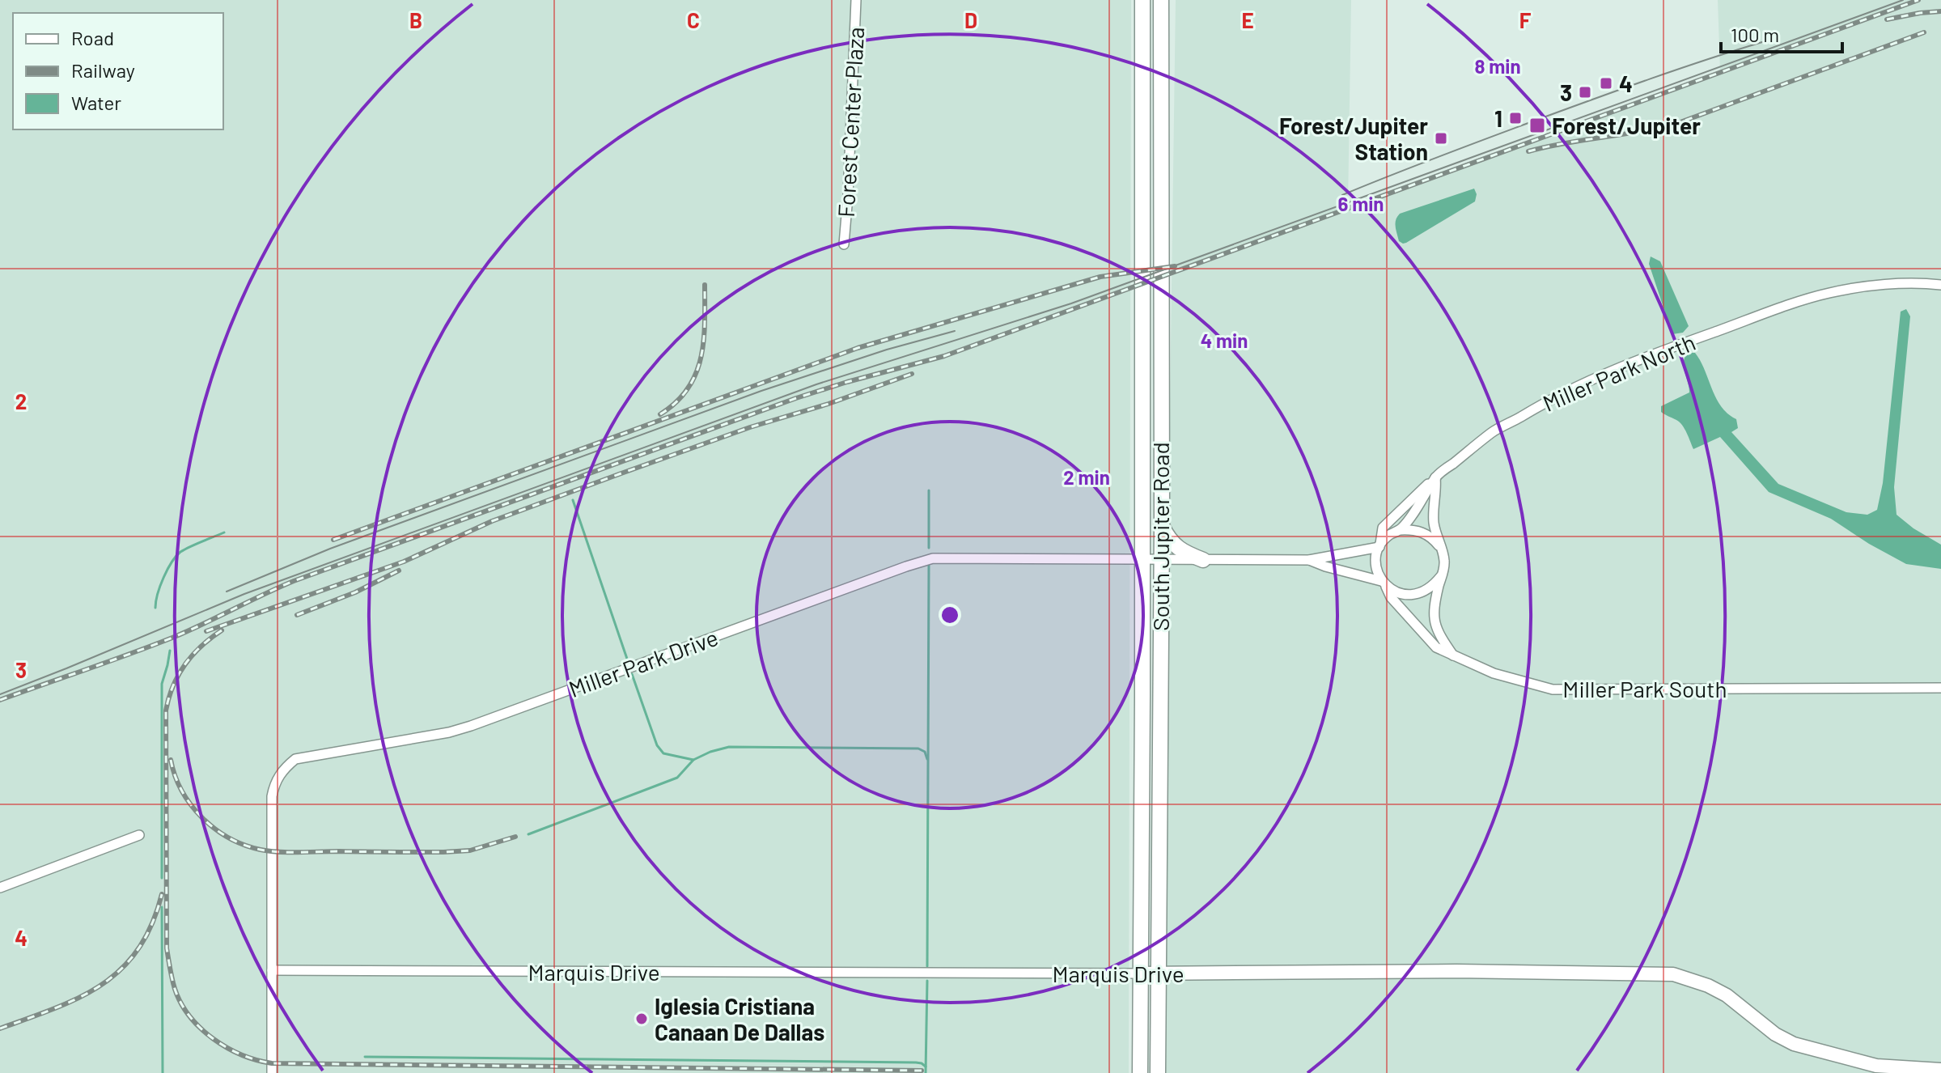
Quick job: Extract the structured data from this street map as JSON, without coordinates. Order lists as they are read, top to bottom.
{
  "streets": {
    "main road": ["South Jupiter Road"],
    "street": [
      "Forest Center Plaza",
      "Miller Park North",
      "Miller Park Drive",
      "Miller Park South",
      "Marquis Drive"
    ]
  },
  "crossings": [
    ["Miller Park North", "Miller Park Drive"],
    ["Miller Park North", "Miller Park South"],
    ["South Jupiter Road", "Miller Park Drive"],
    ["South Jupiter Road", "Marquis Drive"],
    ["Miller Park Drive", "Marquis Drive"]
  ],
  "places": {
    "transit": [
      "4",
      "3",
      "1",
      "Forest/Jupiter",
      "Forest/Jupiter Station"
    ],
    "other": ["Iglesia Cristiana Canaan De Dallas"]
  },
  "legend": ["Road", "Railway", "Water"],
  "scale_bar": "100 m",
  "grid": {
    "columns": [
      "B",
      "C",
      "D",
      "E",
      "F"
    ],
    "rows": ["2", "3", "4"]
  },
  "rings": [
    "8 min",
    "6 min",
    "4 min",
    "2 min"
  ]
}
